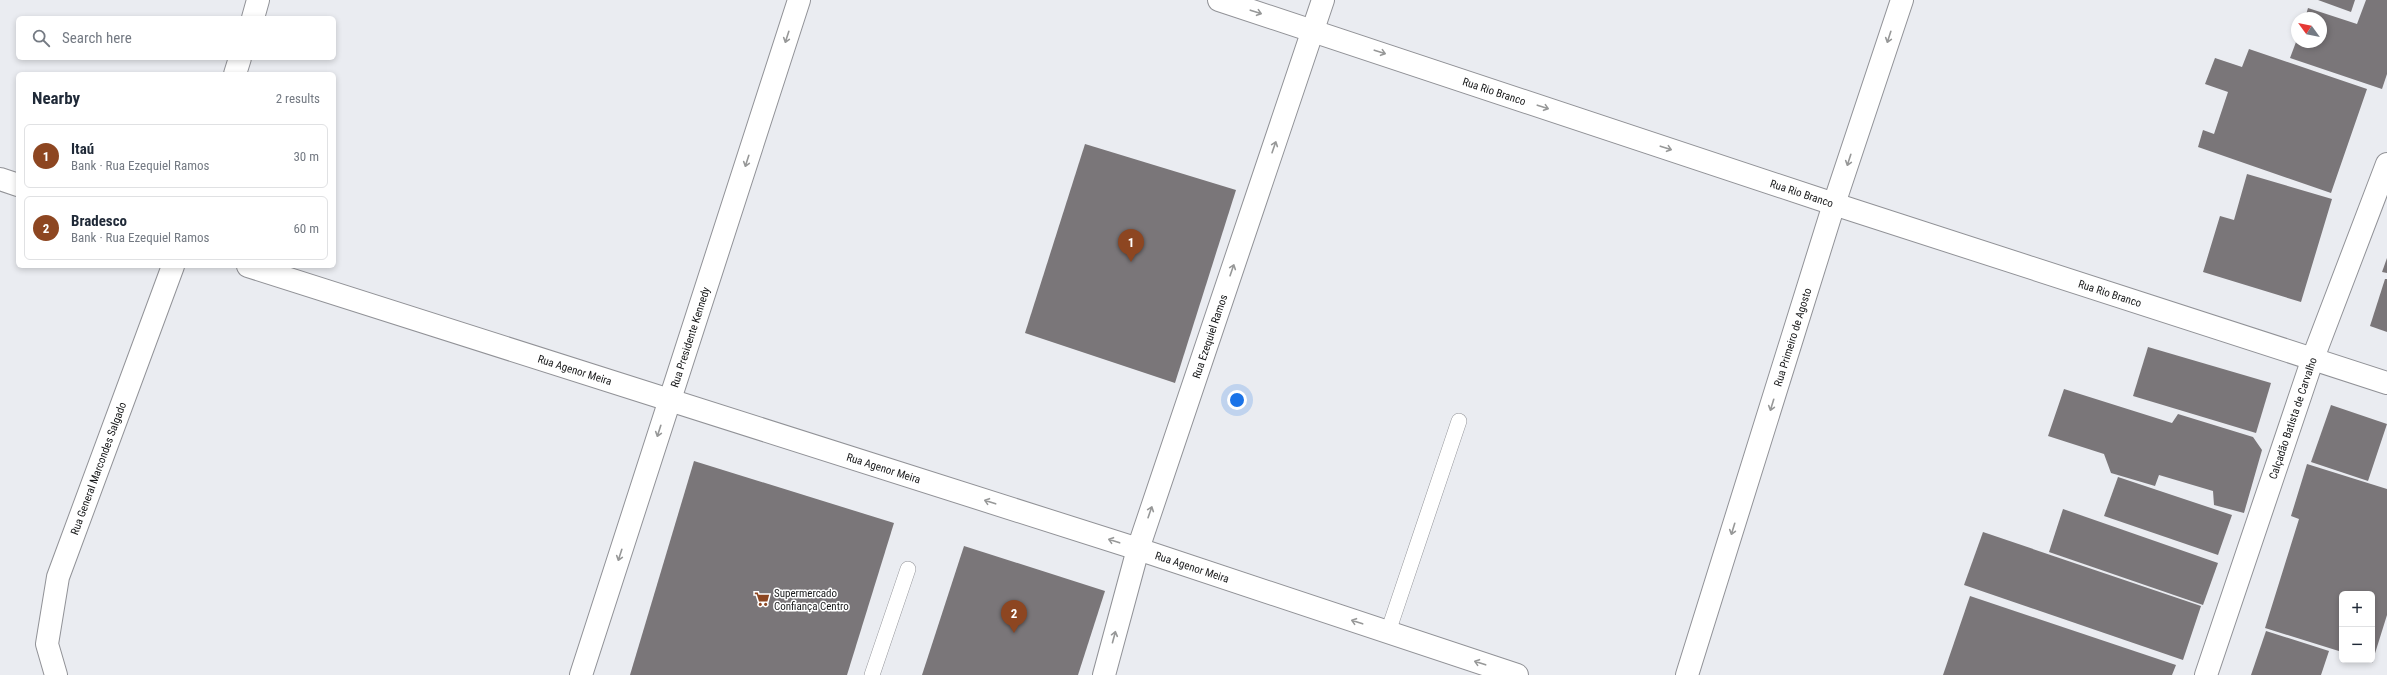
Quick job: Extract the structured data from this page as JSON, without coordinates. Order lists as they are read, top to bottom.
{
  "streets": {
    "street": [
      "Rua Rio Branco",
      "Rua Ezequiel Ramos",
      "Rua Presidente Kennedy",
      "Rua Primeiro de Agosto",
      "Rua Agenor Meira",
      "Calçadão Batista de Carvalho",
      "Rua General Marcondes Salgado"
    ]
  },
  "crossings": [
    ["Rua Rio Branco", "Rua Ezequiel Ramos"],
    ["Rua Rio Branco", "Rua Primeiro de Agosto"],
    ["Rua Rio Branco", "Calçadão Batista de Carvalho"],
    ["Rua Ezequiel Ramos", "Rua Agenor Meira"],
    ["Rua Presidente Kennedy", "Rua Agenor Meira"]
  ],
  "one_way": [
    "Rua Rio Branco",
    "Rua Ezequiel Ramos",
    "Rua Presidente Kennedy",
    "Rua Primeiro de Agosto",
    "Rua Agenor Meira"
  ],
  "places": {
    "supermarket": ["Supermercado Confiança Centro"]
  },
  "north": "top left",
  "page": {
    "search": "Search here",
    "heading": ["Nearby", "2 results"],
    "list": [
      {
        "mark": "1",
        "name": "Itaú",
        "note": "Bank · Rua Ezequiel Ramos",
        "value": "30 m"
      },
      {
        "mark": "2",
        "name": "Bradesco",
        "note": "Bank · Rua Ezequiel Ramos",
        "value": "60 m"
      }
    ],
    "pins": ["1", "2"],
    "map_buttons": ["+", "−"]
  }
}
